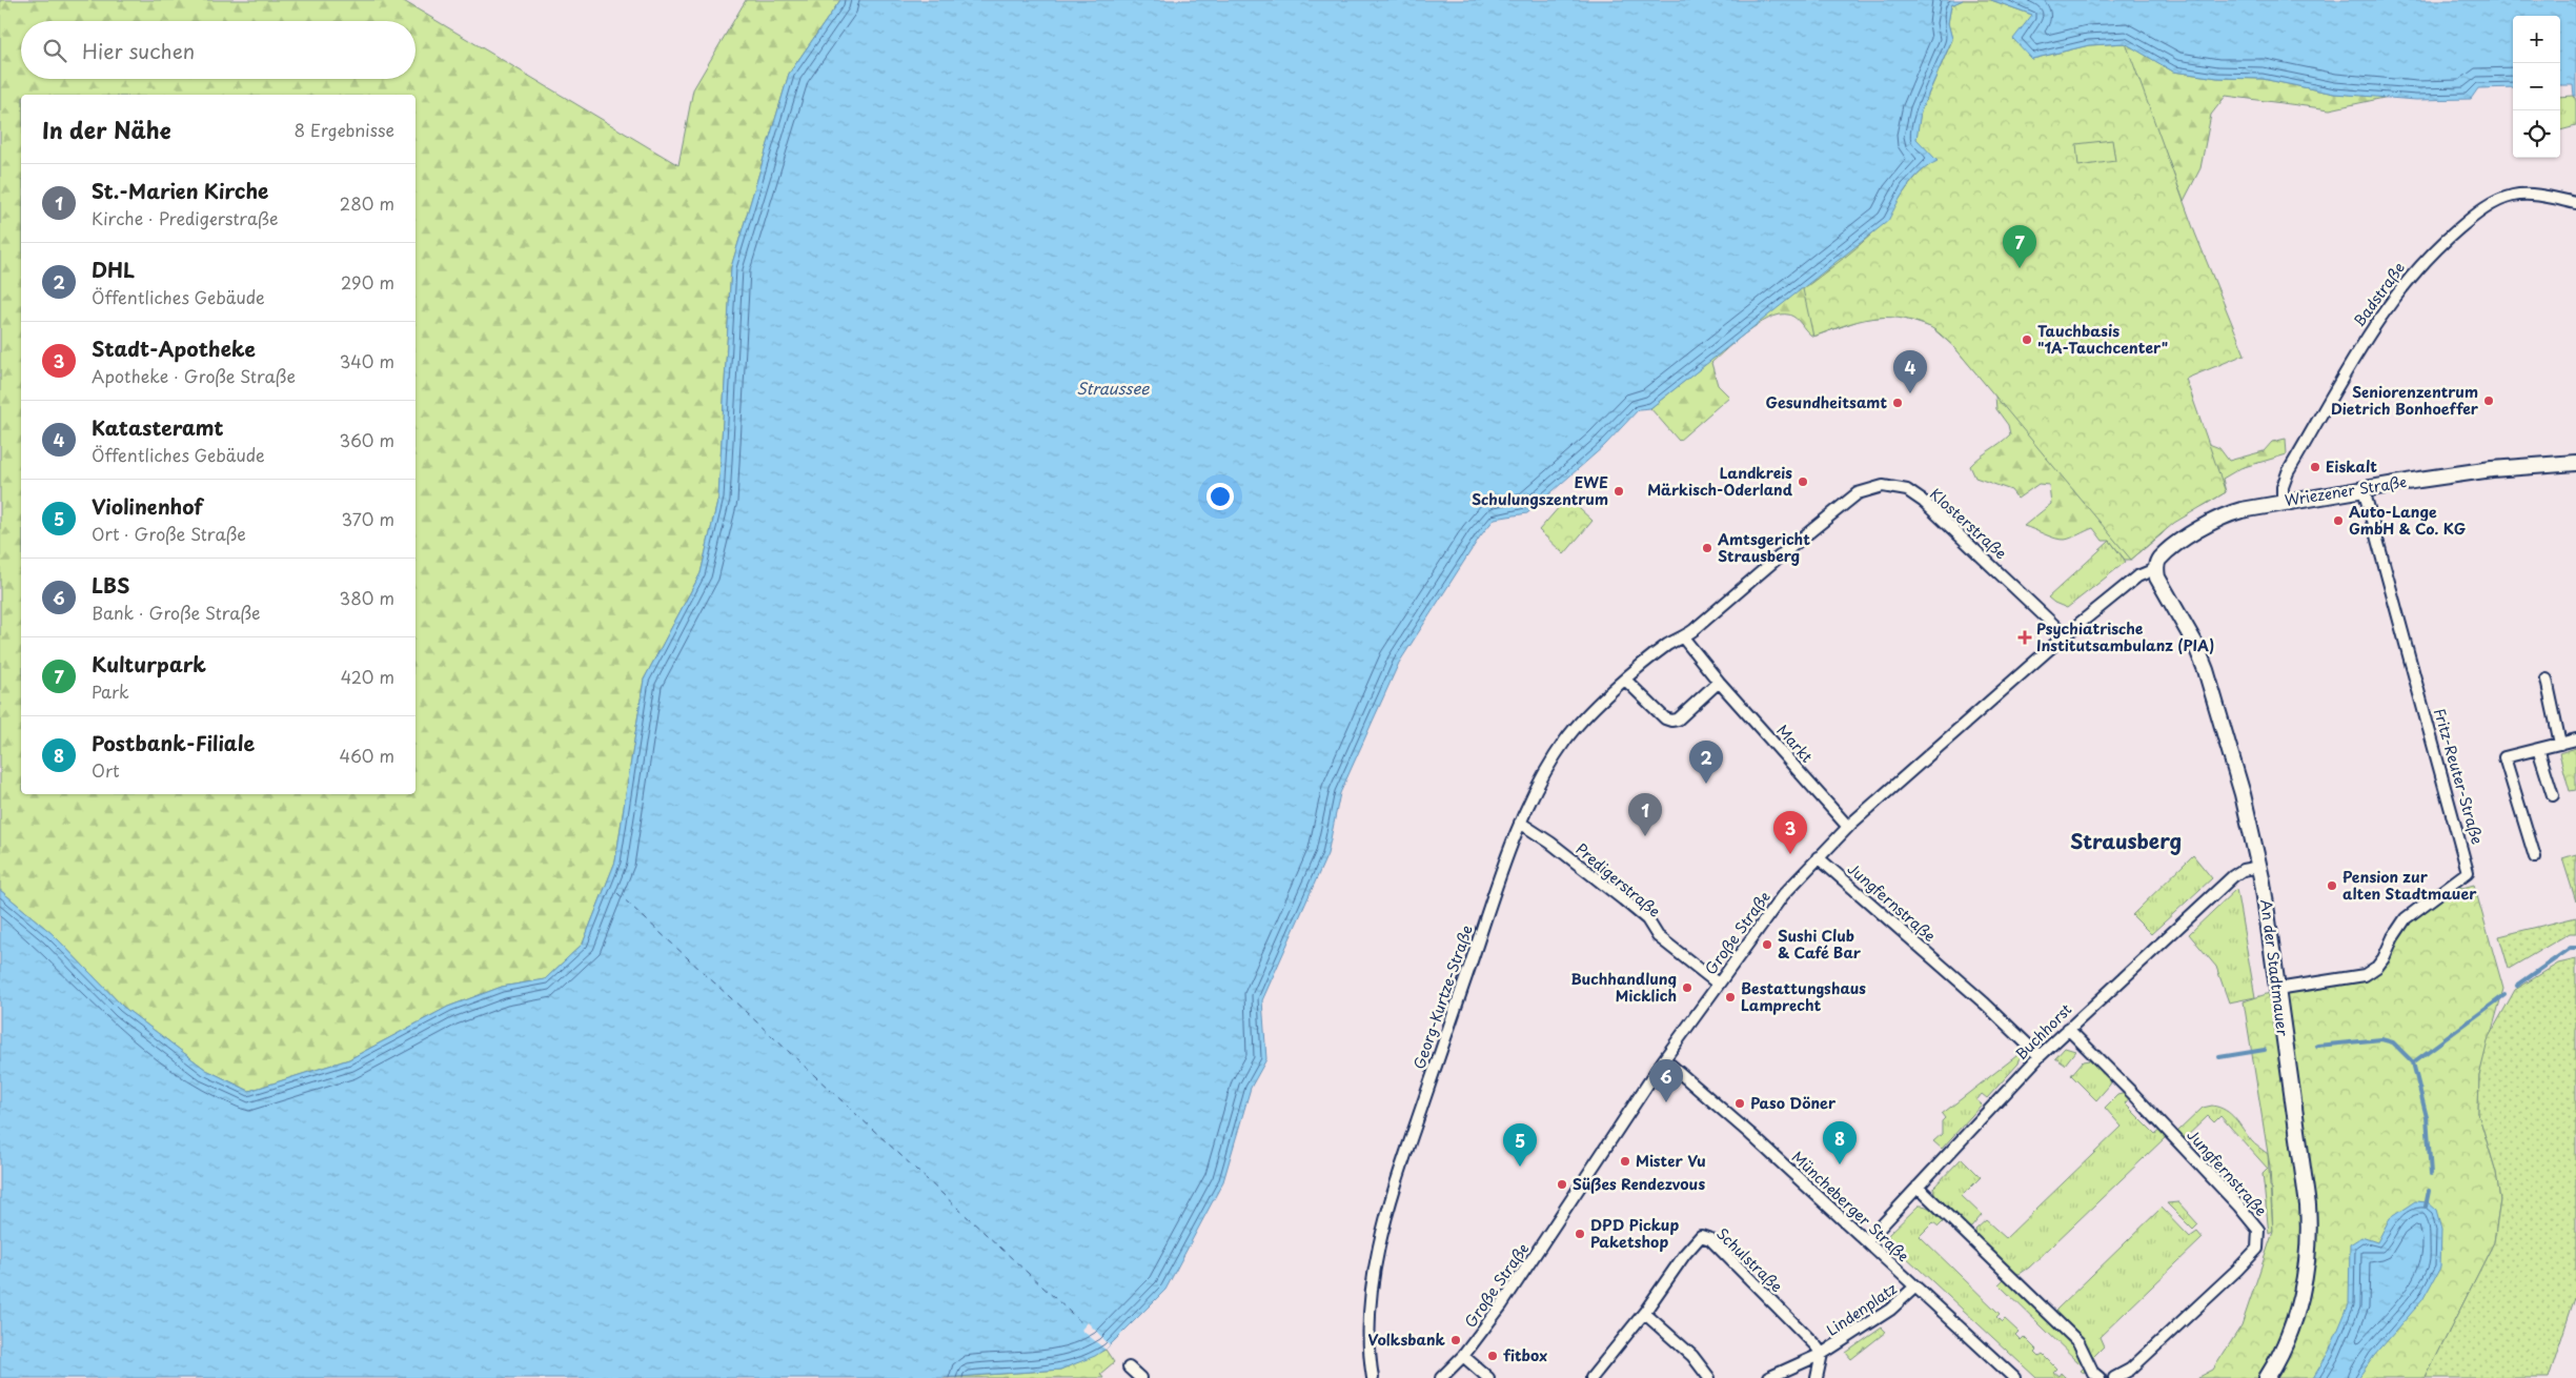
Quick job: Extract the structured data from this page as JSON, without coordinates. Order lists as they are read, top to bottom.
{
  "streets": {
    "street": [
      "Badstraße",
      "Wriezener Straße",
      "Klosterstraße",
      "Markt",
      "Fritz-Reuter-Straße",
      "Predigerstraße",
      "Jungfernstraße",
      "Große Straße",
      "An der Stadtmauer",
      "Georg-Kurtze-Straße",
      "Buchhorst",
      "Müncheberger Straße",
      "Schulstraße",
      "Lindenplatz"
    ]
  },
  "crossings": [
    ["Badstraße", "Wriezener Straße"],
    ["Wriezener Straße", "Fritz-Reuter-Straße"],
    ["Wriezener Straße", "Große Straße"],
    ["Wriezener Straße", "An der Stadtmauer"],
    ["Klosterstraße", "Markt"],
    ["Klosterstraße", "Große Straße"],
    ["Klosterstraße", "Georg-Kurtze-Straße"],
    ["Markt", "Große Straße"],
    ["Fritz-Reuter-Straße", "An der Stadtmauer"],
    ["Predigerstraße", "Große Straße"],
    ["Predigerstraße", "Georg-Kurtze-Straße"],
    ["Jungfernstraße", "Große Straße"],
    ["Jungfernstraße", "Buchhorst"],
    ["Große Straße", "Müncheberger Straße"],
    ["An der Stadtmauer", "Buchhorst"],
    ["Buchhorst", "Müncheberger Straße"],
    ["Müncheberger Straße", "Lindenplatz"],
    ["Schulstraße", "Lindenplatz"]
  ],
  "districts": ["Strausberg"],
  "water": ["Straussee"],
  "places": {
    "other": [
      "Tauchbasis \"1A-Tauchcenter\"",
      "Seniorenzentrum Dietrich Bonhoeffer",
      "Gesundheitsamt",
      "Eiskalt",
      "Landkreis Märkisch-Oderland",
      "EWE Schulungszentrum",
      "Auto-Lange GmbH & Co. KG",
      "Amtsgericht Strausberg",
      "Pension zur alten Stadtmauer",
      "Sushi Club & Café Bar",
      "Buchhandlung Micklich",
      "Bestattungshaus Lamprecht",
      "Paso Döner",
      "Mister Vu",
      "Süßes Rendezvous",
      "DPD Pickup Paketshop",
      "Volksbank",
      "fitbox"
    ],
    "health": ["Psychiatrische Institutsambulanz (PIA)"]
  },
  "page": {
    "map_buttons": ["+", "−"],
    "search": "Hier suchen",
    "heading": ["In der Nähe", "8 Ergebnisse"],
    "list": [
      {
        "mark": "1",
        "name": "St.-Marien Kirche",
        "note": "Kirche · Predigerstraße",
        "value": "280 m"
      },
      {
        "mark": "2",
        "name": "DHL",
        "note": "Öffentliches Gebäude",
        "value": "290 m"
      },
      {
        "mark": "3",
        "name": "Stadt-Apotheke",
        "note": "Apotheke · Große Straße",
        "value": "340 m"
      },
      {
        "mark": "4",
        "name": "Katasteramt",
        "note": "Öffentliches Gebäude",
        "value": "360 m"
      },
      {
        "mark": "5",
        "name": "Violinenhof",
        "note": "Ort · Große Straße",
        "value": "370 m"
      },
      {
        "mark": "6",
        "name": "LBS",
        "note": "Bank · Große Straße",
        "value": "380 m"
      },
      {
        "mark": "7",
        "name": "Kulturpark",
        "note": "Park",
        "value": "420 m"
      },
      {
        "mark": "8",
        "name": "Postbank-Filiale",
        "note": "Ort",
        "value": "460 m"
      }
    ],
    "pins": [
      "7",
      "4",
      "2",
      "1",
      "3",
      "6",
      "8",
      "5"
    ]
  }
}
